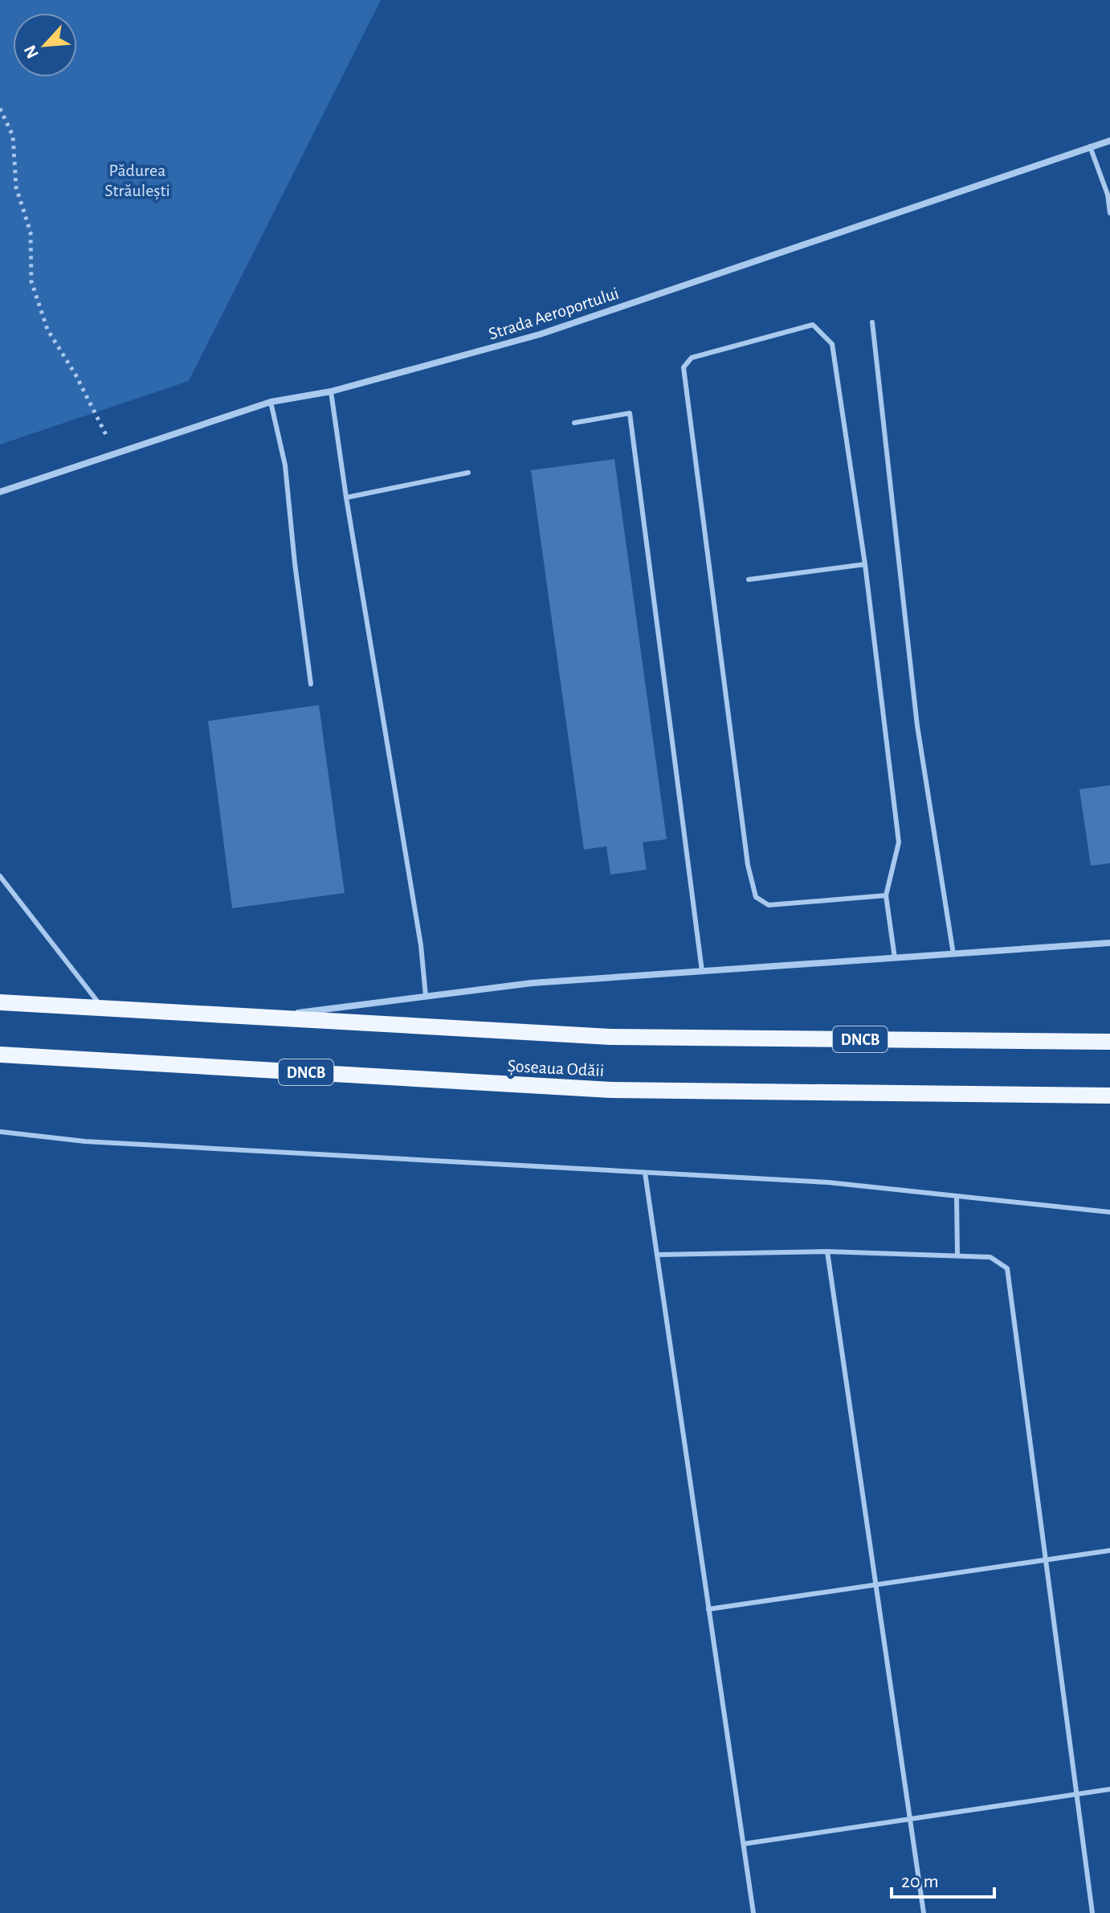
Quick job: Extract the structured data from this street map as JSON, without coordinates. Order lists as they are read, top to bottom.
{
  "streets": {
    "main road": ["DNCB", "Șoseaua Odăii"],
    "street": ["Strada Aeroportului"]
  },
  "parks": ["Pădurea Străulești"],
  "scale_bar": "20 m",
  "north": "bottom left"
}
